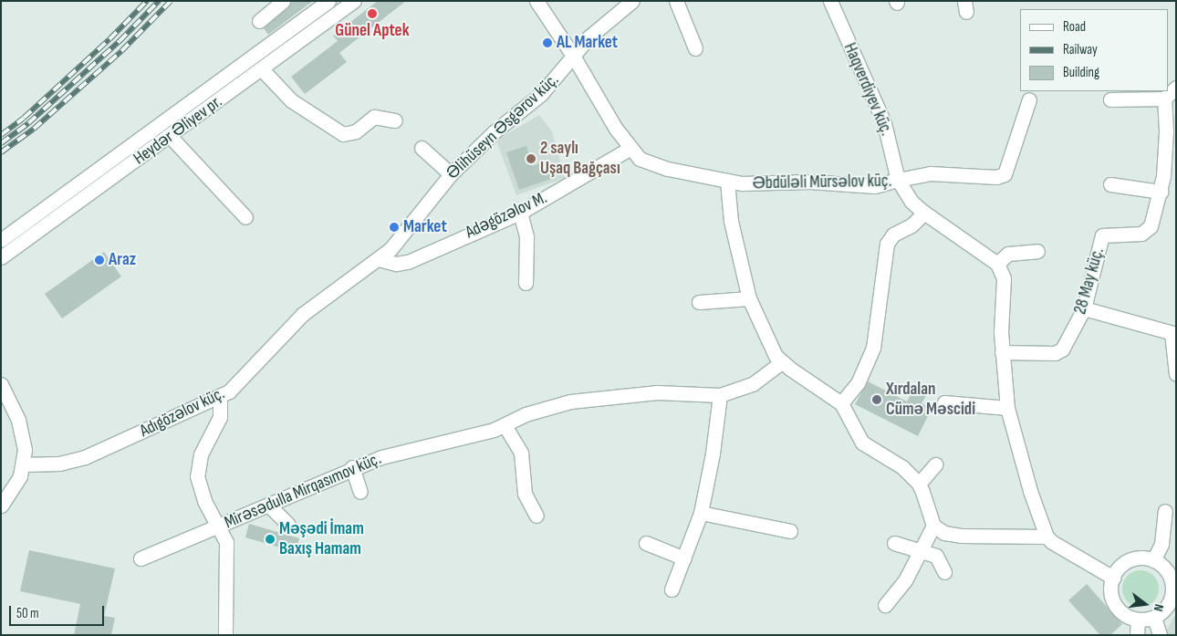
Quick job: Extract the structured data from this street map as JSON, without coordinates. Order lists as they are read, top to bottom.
{
  "streets": {
    "street": [
      "Haqverdiyev küç.",
      "Əlihüseyn Əsgərov küç.",
      "Heydər Əliyev pr.",
      "Əbdüləli Mürsəlov küç.",
      "Adəgözəlov M.",
      "28 May küç.",
      "Adıgözəlov küç.",
      "Mirəsədulla Mirqasımov küç."
    ]
  },
  "crossings": [
    ["Haqverdiyev küç.", "Əbdüləli Mürsəlov küç."],
    ["Əlihüseyn Əsgərov küç.", "Əbdüləli Mürsəlov küç."],
    ["Əlihüseyn Əsgərov küç.", "Adəgözəlov M."],
    ["Əlihüseyn Əsgərov küç.", "Adıgözəlov küç."],
    ["Əbdüləli Mürsəlov küç.", "Adəgözəlov M."],
    ["Adəgözəlov M.", "Adıgözəlov küç."]
  ],
  "places": [
    "Günel Aptek",
    "AL Market",
    "2 saylı Uşaq Bağçası",
    "Market",
    "Araz",
    "Xırdalan Cümə Məscidi",
    "Məşədi İmam Baxış Hamam"
  ],
  "legend": ["Road", "Railway", "Building"],
  "scale_bar": "50 m",
  "north": "right"
}
